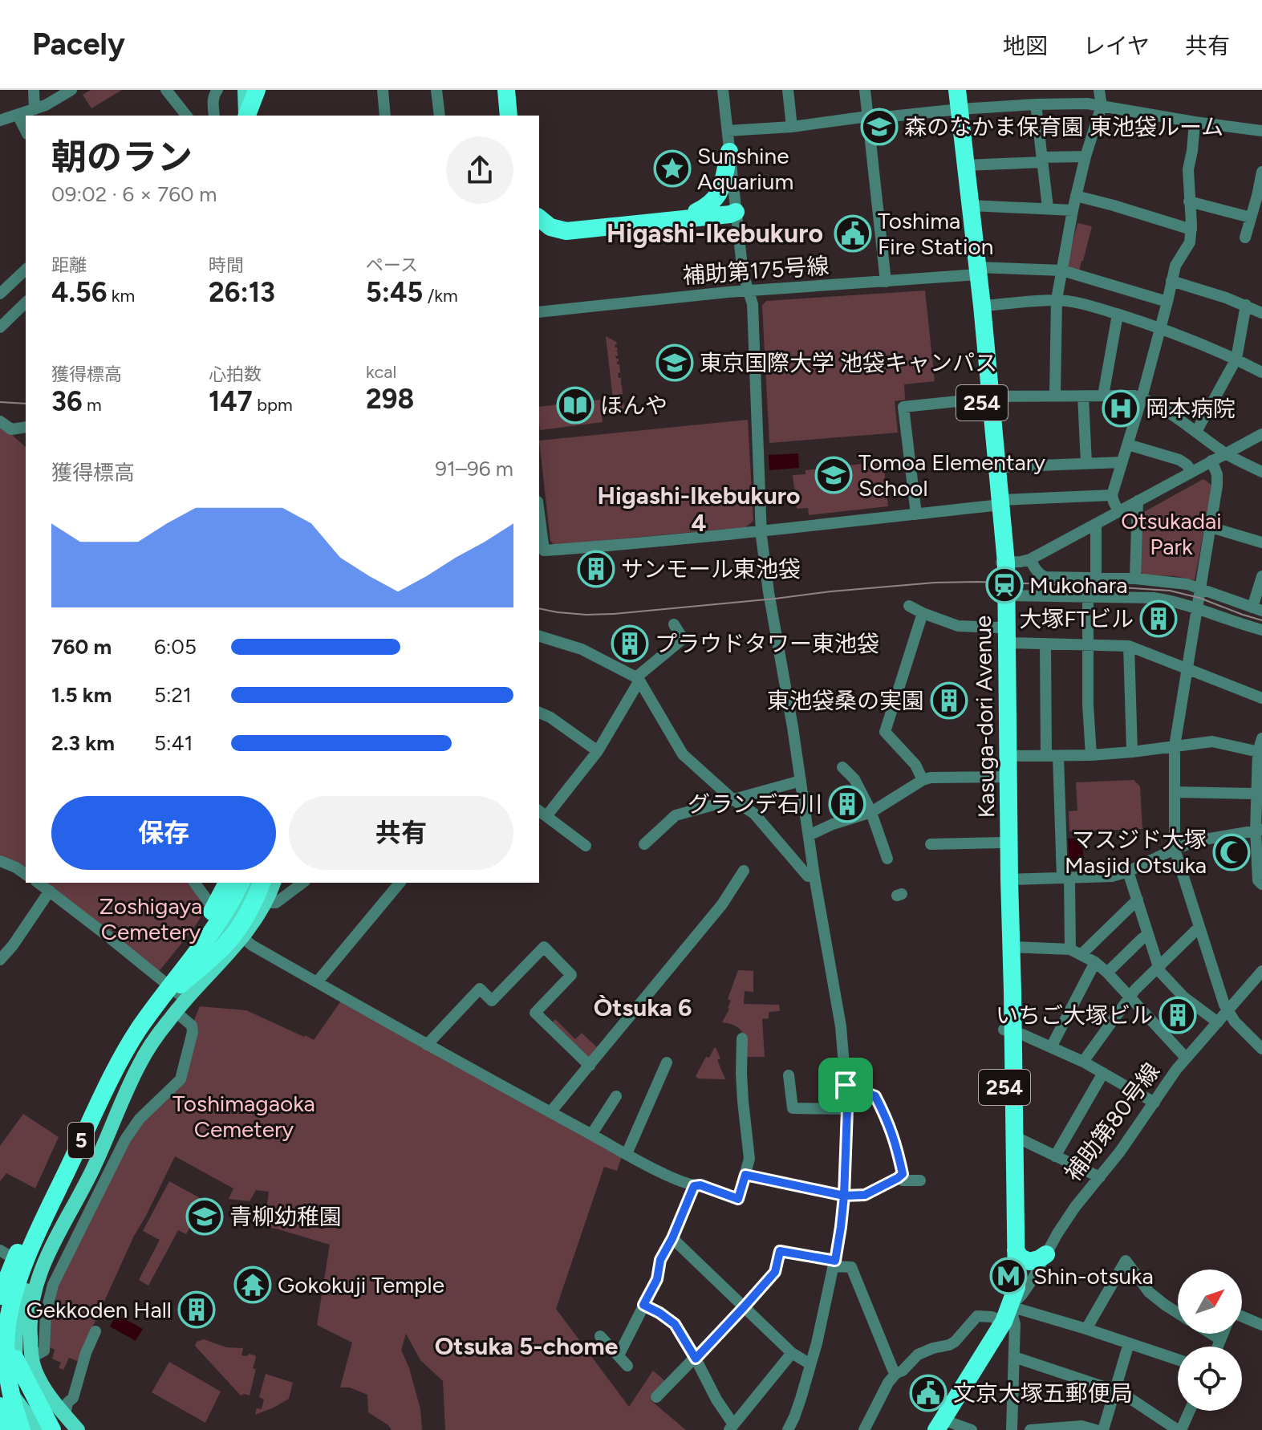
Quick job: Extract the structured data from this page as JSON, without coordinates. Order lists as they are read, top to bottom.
{
  "streets": {
    "highway": ["254", "Kasuga-dori Avenue", "5"],
    "street": ["補助第175号線", "補助第80号線"]
  },
  "crossings": [
    ["補助第175号線", "Kasuga-dori Avenue"],
    ["Kasuga-dori Avenue", "補助第80号線"]
  ],
  "districts": [
    "Higashi-Ikebukuro",
    "Higashi-Ikebukuro 4",
    "Òtsuka 6",
    "Otsuka 5-chome"
  ],
  "parks": ["Otsukadai Park", "Zoshigaya Cemetery", "Toshimagaoka Cemetery"],
  "places": {
    "school or university": [
      "森のなかま保育園 東池袋ルーム",
      "東京国際大学 池袋キャンパス",
      "Tomoa Elementary School",
      "青柳幼稚園"
    ],
    "place": ["Sunshine Aquarium"],
    "public building": ["Toshima Fire Station", "文京大塚五郵便局"],
    "library": ["ほんや"],
    "hospital": ["岡本病院"],
    "building": [
      "サンモール東池袋",
      "大塚FTビル",
      "プラウドタワー東池袋",
      "東池袋桑の実園",
      "グランデ石川",
      "いちご大塚ビル",
      "Gekkoden Hall"
    ],
    "station": ["Mukohara"],
    "mosque": ["マスジド大塚 Masjid Otsuka"],
    "metro station": ["Shin-otsuka"],
    "temple": ["Gokokuji Temple"]
  },
  "north": "top right",
  "page": {
    "header": "Pacely",
    "nav": ["地図", "レイヤ", "共有"],
    "heading": ["朝のラン", "09:02 · 6 × 760 m"],
    "stats": [
      ["距離", "4.56 km"],
      ["時間", "26:13"],
      ["ペース", "5:45 /km"],
      ["獲得標高", "36 m"],
      ["心拍数", "147 bpm"],
      ["kcal", "298"]
    ],
    "chart": ["獲得標高", "91–96 m"],
    "list": [
      {
        "name": "760 m",
        "note": "6:05"
      },
      {
        "name": "1.5 km",
        "note": "5:21"
      },
      {
        "name": "2.3 km",
        "note": "5:41"
      }
    ],
    "buttons": ["保存", "共有"]
  }
}
